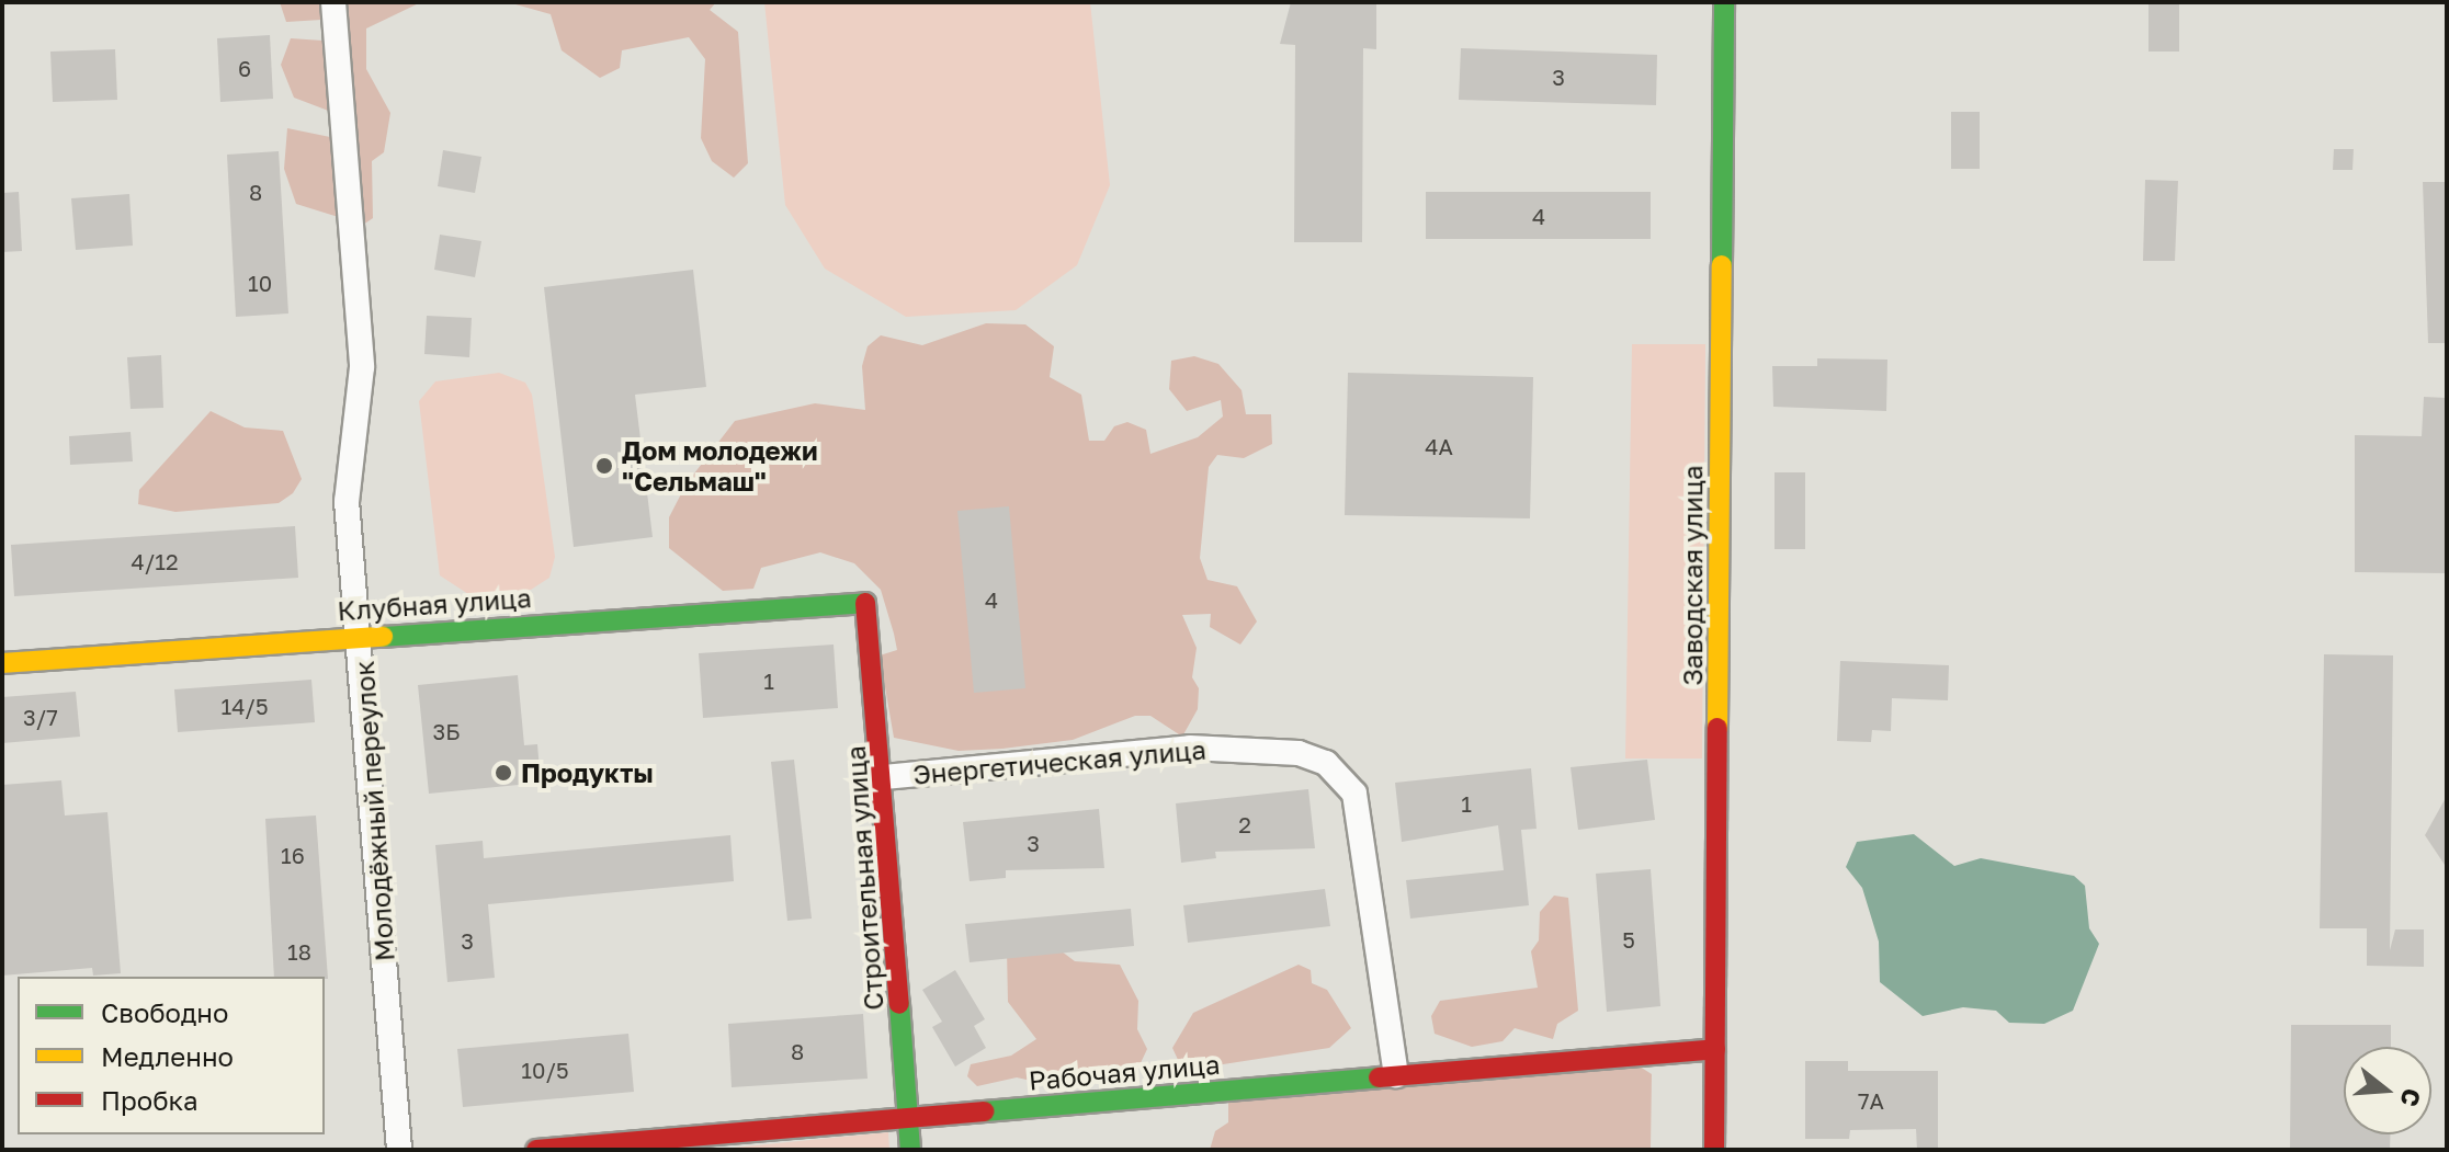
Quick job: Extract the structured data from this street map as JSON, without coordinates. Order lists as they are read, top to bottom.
{
  "streets": {
    "street": [
      "Заводская улица",
      "Клубная улица",
      "Энергетическая улица",
      "Молодёжный переулок",
      "Строительная улица",
      "Рабочая улица"
    ]
  },
  "crossings": [
    ["Заводская улица", "Рабочая улица"],
    ["Клубная улица", "Молодёжный переулок"],
    ["Клубная улица", "Строительная улица"],
    ["Энергетическая улица", "Строительная улица"],
    ["Энергетическая улица", "Рабочая улица"],
    ["Строительная улица", "Рабочая улица"]
  ],
  "places": ["Дом молодежи \"Сельмаш\"", "Продукты"],
  "house_numbers": [
    "6",
    "3",
    "8",
    "4",
    "10",
    "4А",
    "4/12",
    "4",
    "1",
    "14/5",
    "3/7",
    "3Б",
    "1",
    "2",
    "3",
    "16",
    "5",
    "3",
    "18",
    "8",
    "10/5",
    "7А"
  ],
  "legend": ["Свободно", "Медленно", "Пробка"],
  "north": "right"
}
